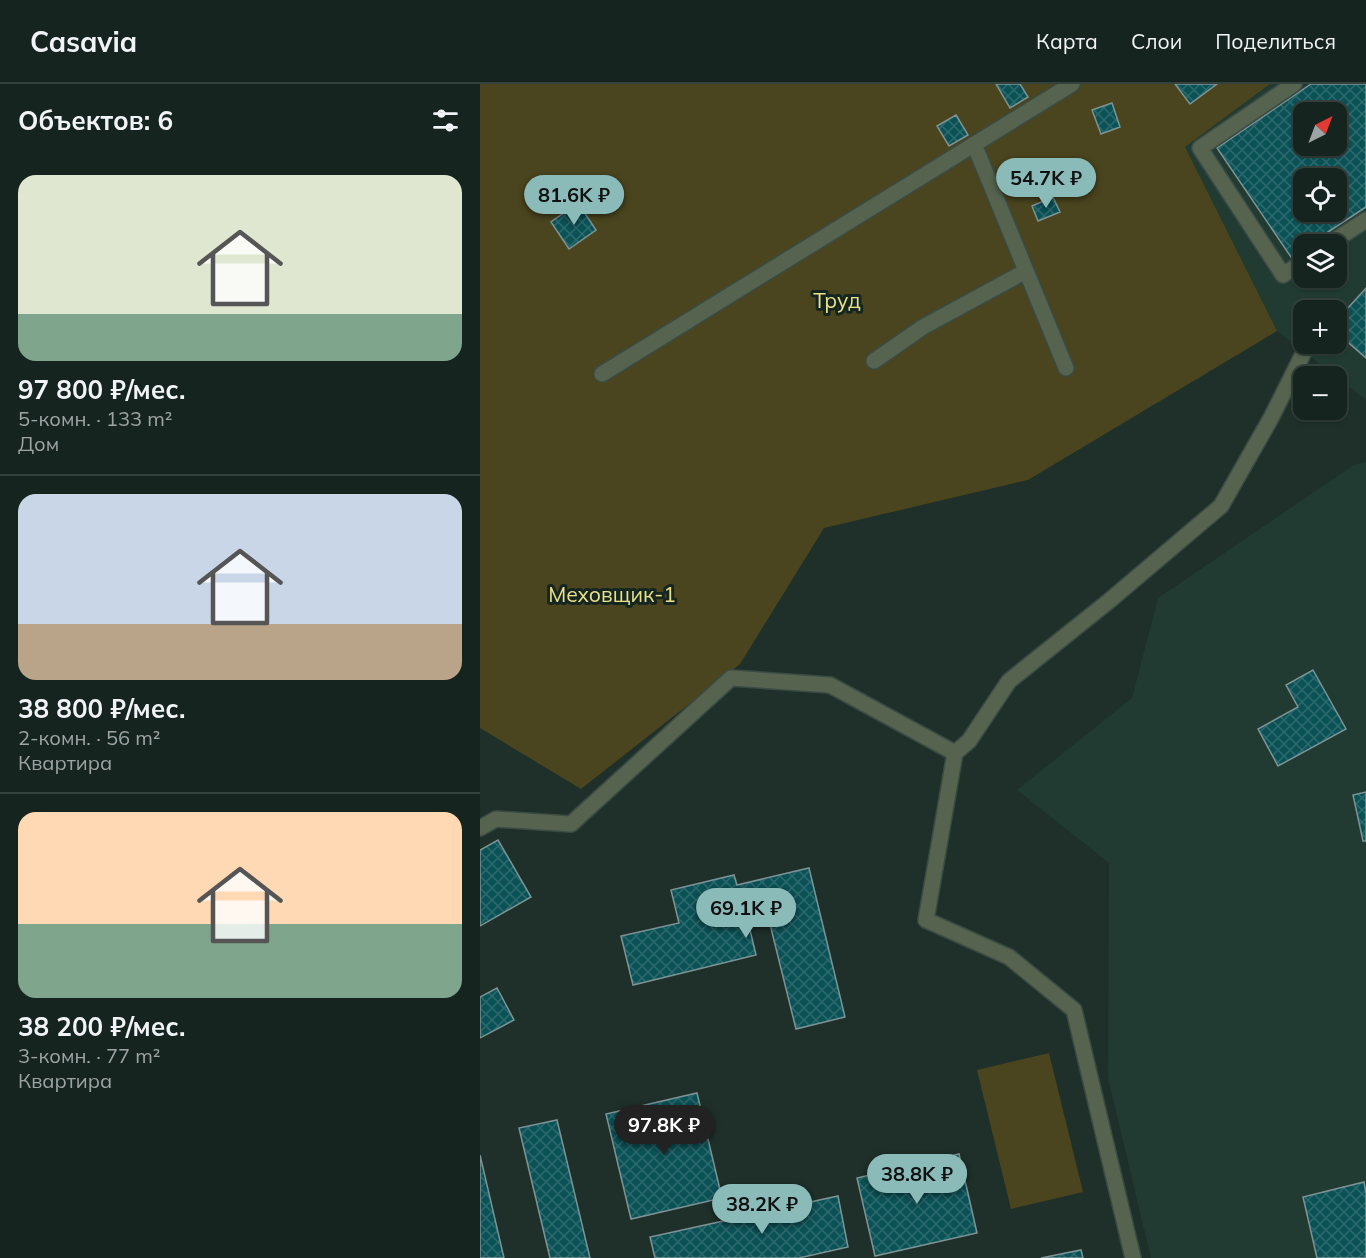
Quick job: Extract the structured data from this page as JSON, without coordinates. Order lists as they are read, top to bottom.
{
  "parks": ["Труд", "Меховщик-1"],
  "north": "top right",
  "page": {
    "header": "Casavia",
    "nav": ["Карта", "Слои", "Поделиться"],
    "heading": "Объектов: 6",
    "map_buttons": ["+", "−"],
    "list": [
      {
        "name": "97 800 ₽/мес.",
        "note": "5-комн. · 133 m² · Дом"
      },
      {
        "name": "38 800 ₽/мес.",
        "note": "2-комн. · 56 m² · Квартира"
      },
      {
        "name": "38 200 ₽/мес.",
        "note": "3-комн. · 77 m² · Квартира"
      }
    ],
    "price": [
      "54.7K ₽",
      "81.6K ₽",
      "69.1K ₽",
      "97.8K ₽",
      "38.8K ₽",
      "38.2K ₽"
    ]
  }
}
